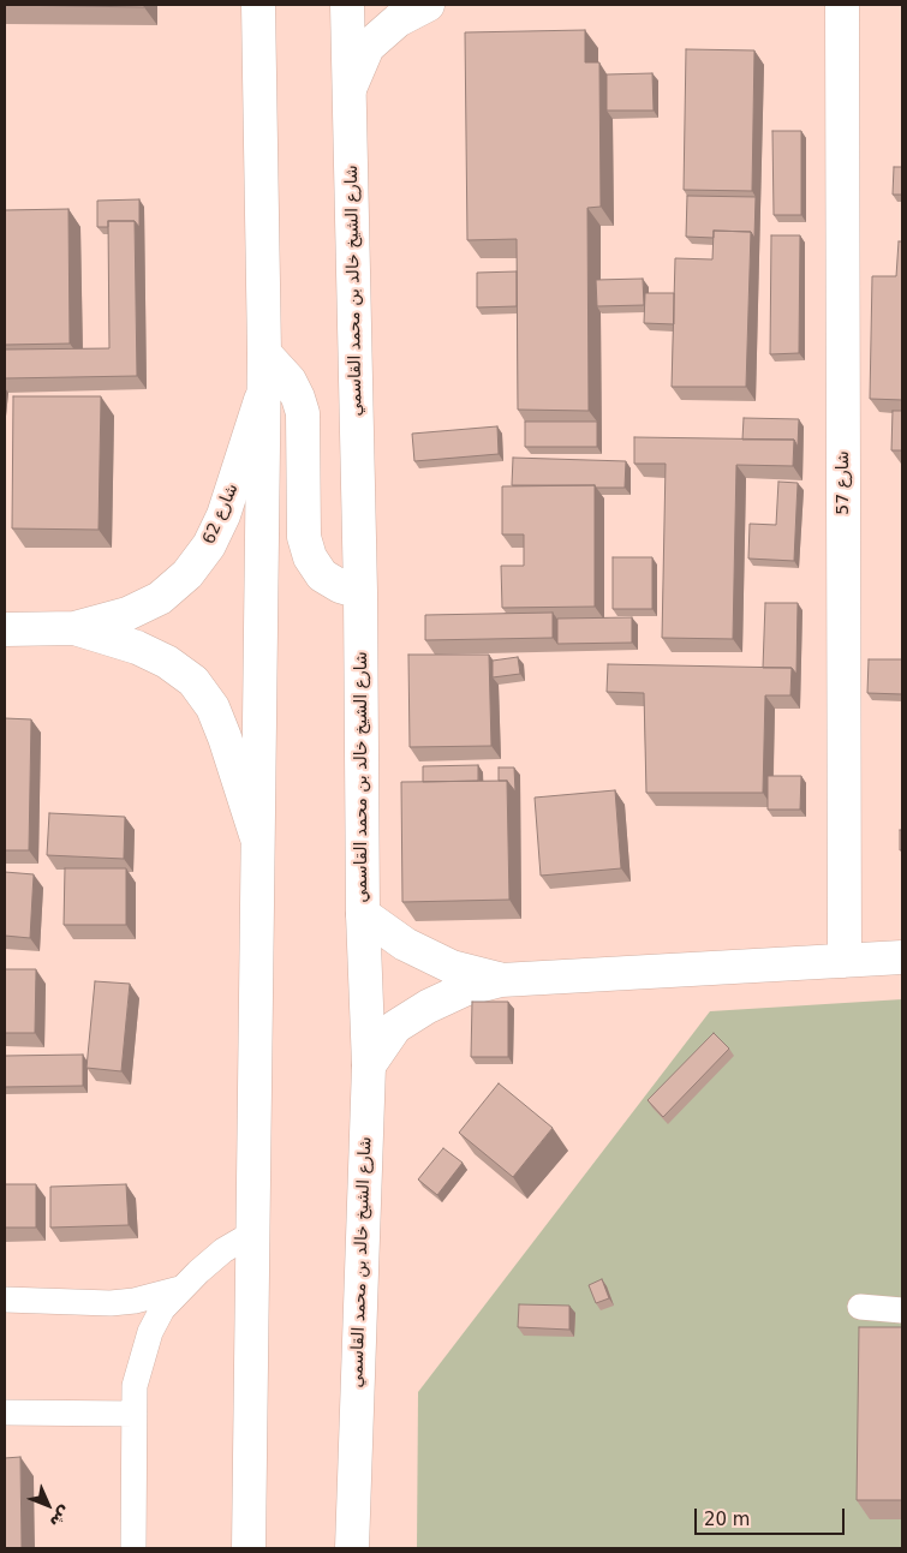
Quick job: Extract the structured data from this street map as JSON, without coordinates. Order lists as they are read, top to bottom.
{
  "streets": {
    "main road": ["شارع الشيخ خالد بن محمد القاسمي", "شارع 57", "شارع 62"]
  },
  "scale_bar": "20 m",
  "north": "bottom right"
}
